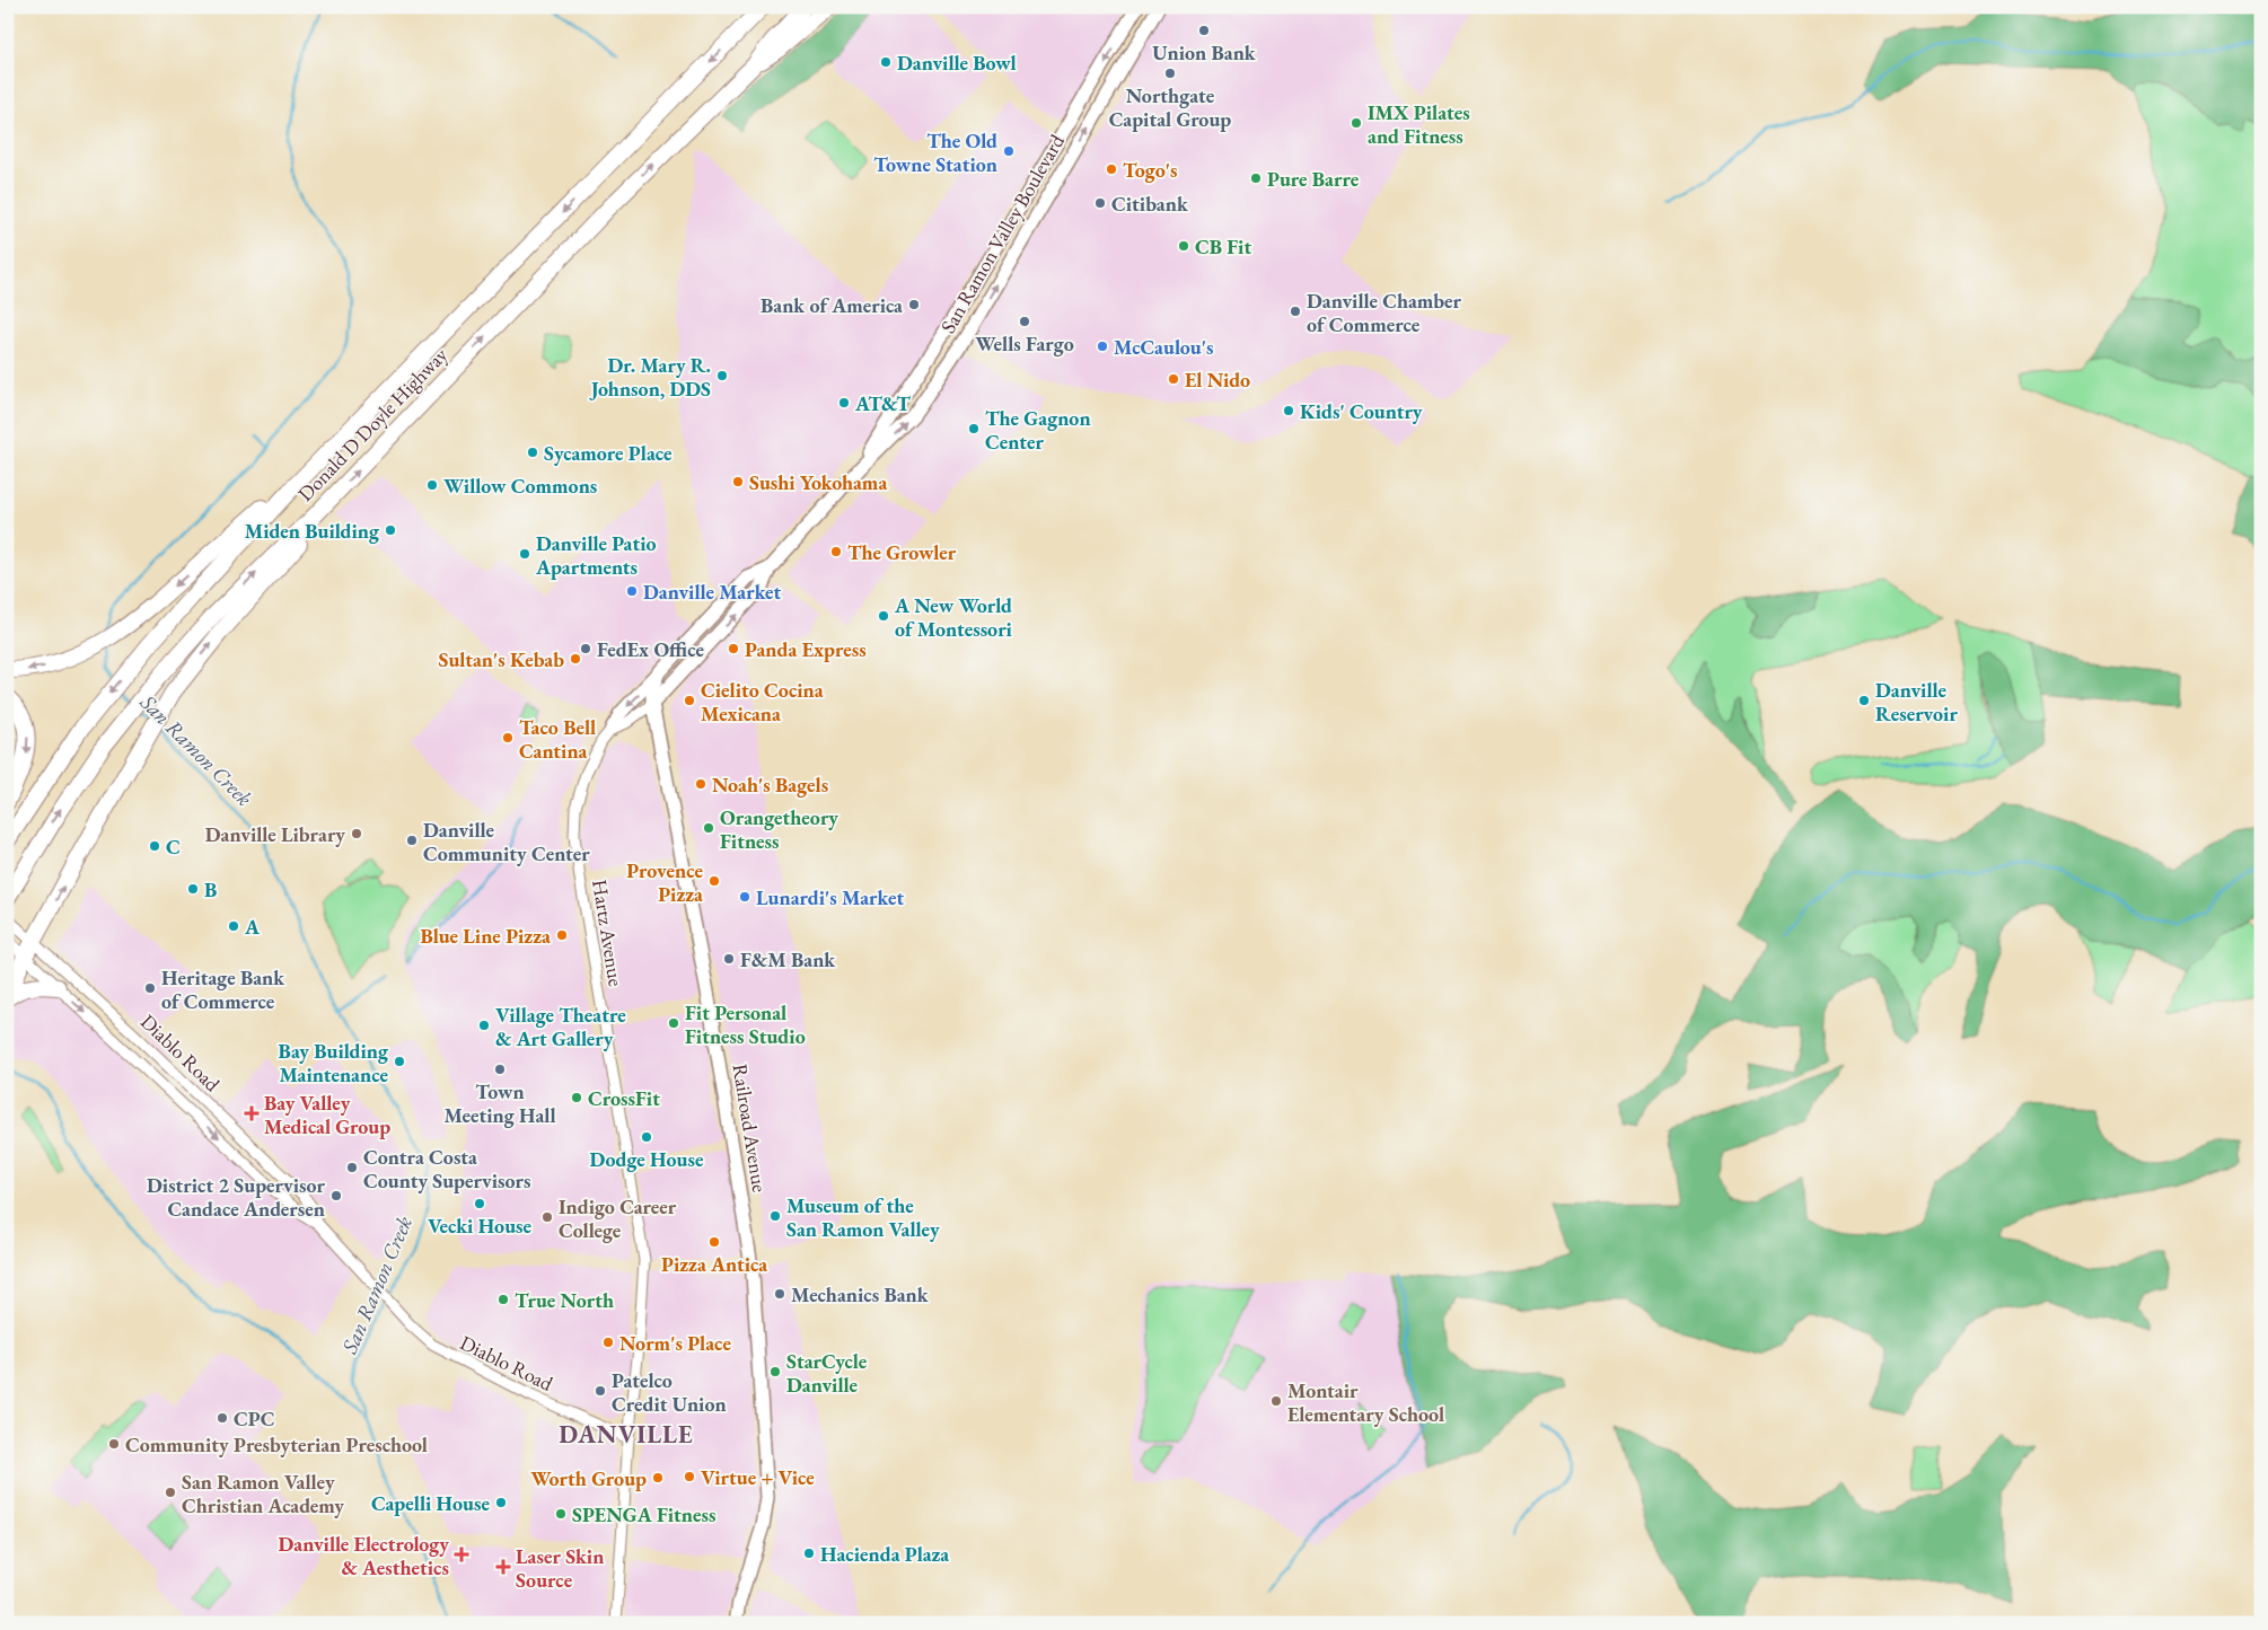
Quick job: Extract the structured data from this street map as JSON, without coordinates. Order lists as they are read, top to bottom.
{
  "streets": {
    "highway": ["Donald D Doyle Highway"],
    "main road": ["San Ramon Valley Boulevard", "Railroad Avenue"],
    "street": ["Hartz Avenue", "Diablo Road"]
  },
  "crossings": [
    ["San Ramon Valley Boulevard", "Hartz Avenue"],
    ["San Ramon Valley Boulevard", "Railroad Avenue"],
    ["Hartz Avenue", "Diablo Road"]
  ],
  "districts": ["DANVILLE"],
  "water": ["San Ramon Creek"],
  "places": {
    "other": [
      "Union Bank",
      "Danville Bowl",
      "Northgate Capital Group",
      "IMX Pilates and Fitness",
      "The Old Towne Station",
      "Togo's",
      "Pure Barre",
      "Citibank",
      "CB Fit",
      "Bank of America",
      "Danville Chamber of Commerce",
      "Wells Fargo",
      "McCaulou's",
      "Dr. Mary R. Johnson, DDS",
      "El Nido",
      "AT&T",
      "Kids' Country",
      "The Gagnon Center",
      "Sycamore Place",
      "Sushi Yokohama",
      "Willow Commons",
      "Miden Building",
      "The Growler",
      "Danville Patio Apartments",
      "Danville Market",
      "A New World of Montessori",
      "FedEx Office",
      "Panda Express",
      "Sultan's Kebab",
      "Cielito Cocina Mexicana",
      "Danville Reservoir",
      "Taco Bell Cantina",
      "Noah's Bagels",
      "Orangetheory Fitness",
      "Danville Library",
      "Danville Community Center",
      "C",
      "Provence Pizza",
      "B",
      "Lunardi's Market",
      "A",
      "Blue Line Pizza",
      "F&M Bank",
      "Heritage Bank of Commerce",
      "Fit Personal Fitness Studio",
      "Village Theatre & Art Gallery",
      "Bay Building Maintenance",
      "Town Meeting Hall",
      "CrossFit",
      "Dodge House",
      "Contra Costa County Supervisors",
      "District 2 Supervisor Candace Andersen",
      "Vecki House",
      "Museum of the San Ramon Valley",
      "Indigo Career College",
      "Pizza Antica",
      "Mechanics Bank",
      "True North",
      "Norm's Place",
      "StarCycle Danville",
      "Patelco Credit Union",
      "Montair Elementary School",
      "CPC",
      "Community Presbyterian Preschool",
      "Virtue + Vice",
      "Worth Group",
      "San Ramon Valley Christian Academy",
      "Capelli House",
      "SPENGA Fitness",
      "Hacienda Plaza"
    ],
    "health": ["Bay Valley Medical Group", "Danville Electrology & Aesthetics", "Laser Skin Source"]
  }
}
